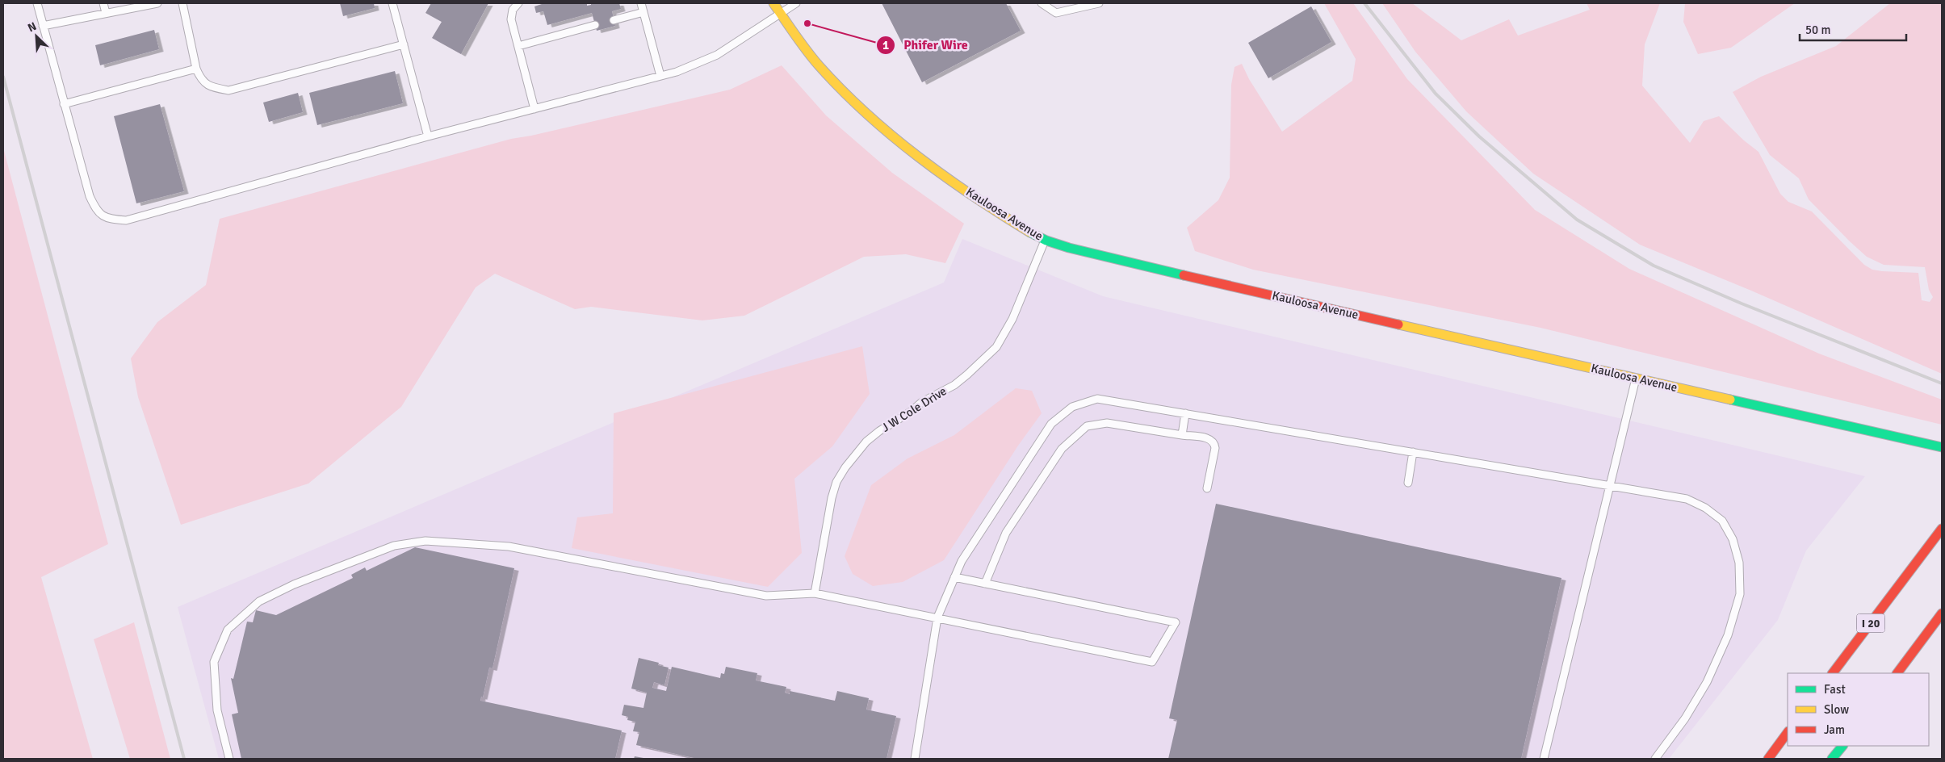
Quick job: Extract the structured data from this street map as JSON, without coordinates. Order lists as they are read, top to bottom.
{
  "streets": {
    "main road": ["Kauloosa Avenue", "I 20"],
    "lane": ["J W Cole Drive"]
  },
  "crossings": [
    ["Kauloosa Avenue", "J W Cole Drive"]
  ],
  "places": ["Phifer Wire"],
  "legend": ["Fast", "Slow", "Jam"],
  "scale_bar": "50 m",
  "north": "top left"
}
